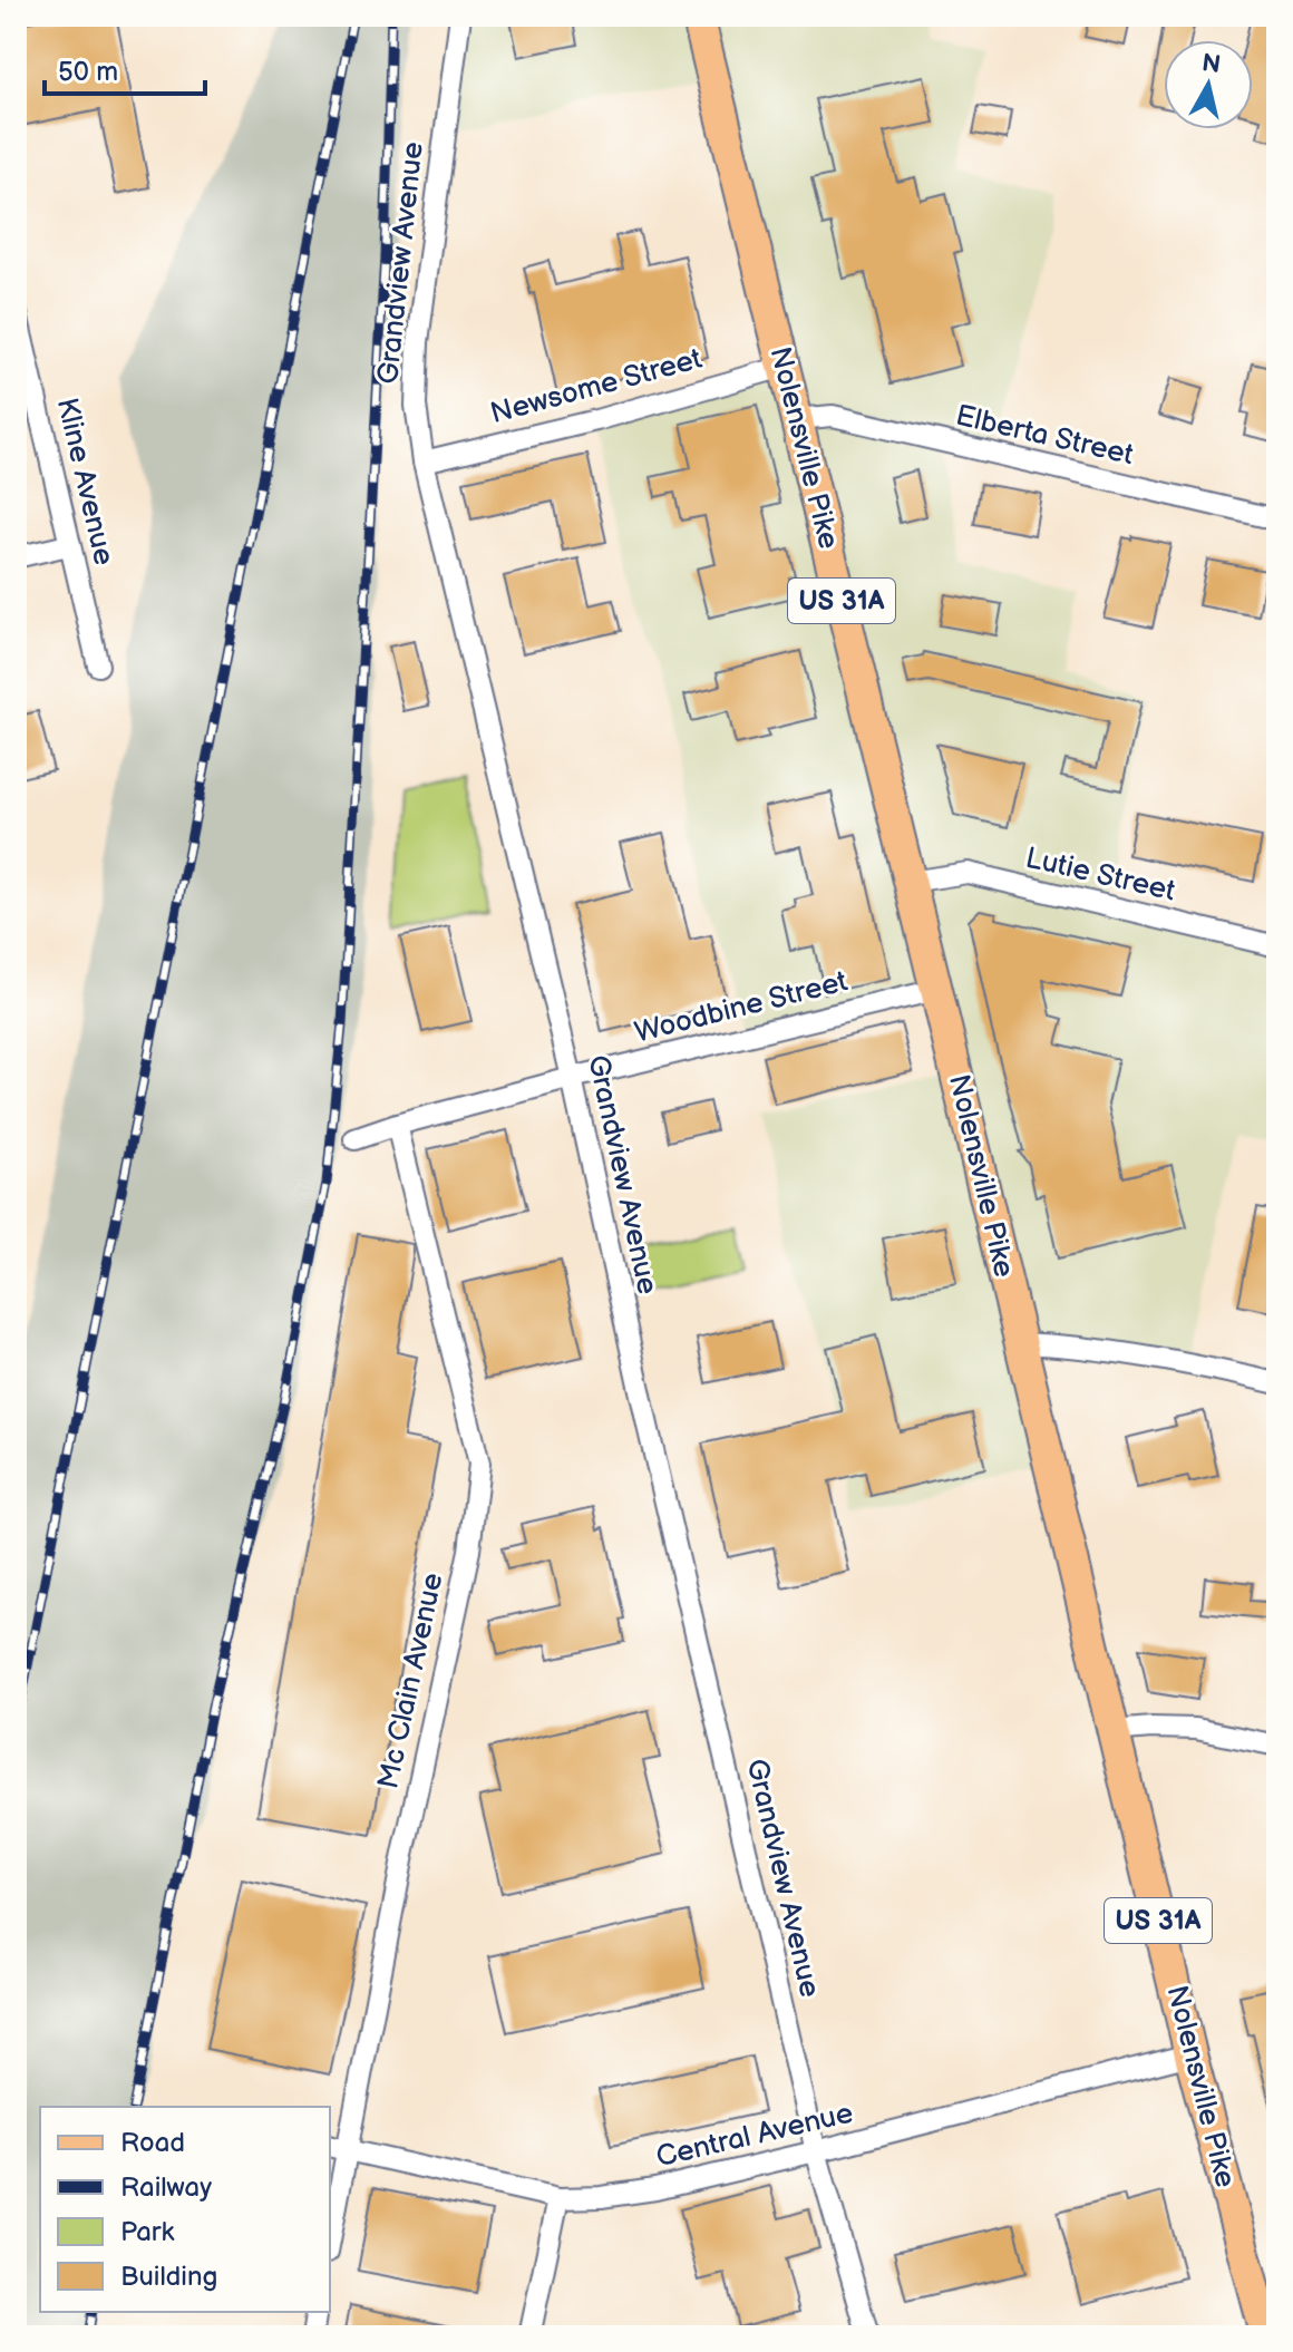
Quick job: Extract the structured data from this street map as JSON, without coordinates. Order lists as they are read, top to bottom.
{
  "streets": {
    "main road": ["Nolensville Pike", "US 31A"],
    "street": [
      "Grandview Avenue",
      "Newsome Street",
      "Elberta Street",
      "Kline Avenue",
      "Lutie Street",
      "Woodbine Street",
      "Mc Clain Avenue",
      "Central Avenue"
    ]
  },
  "crossings": [
    ["Grandview Avenue", "Newsome Street"],
    ["Grandview Avenue", "Woodbine Street"],
    ["Grandview Avenue", "Central Avenue"],
    ["Newsome Street", "Nolensville Pike"],
    ["Elberta Street", "Nolensville Pike"],
    ["Nolensville Pike", "Lutie Street"],
    ["Nolensville Pike", "Woodbine Street"],
    ["Nolensville Pike", "Central Avenue"],
    ["Woodbine Street", "Mc Clain Avenue"],
    ["Mc Clain Avenue", "Central Avenue"]
  ],
  "legend": [
    "Road",
    "Railway",
    "Park",
    "Building"
  ],
  "scale_bar": "50 m",
  "north": "top"
}
